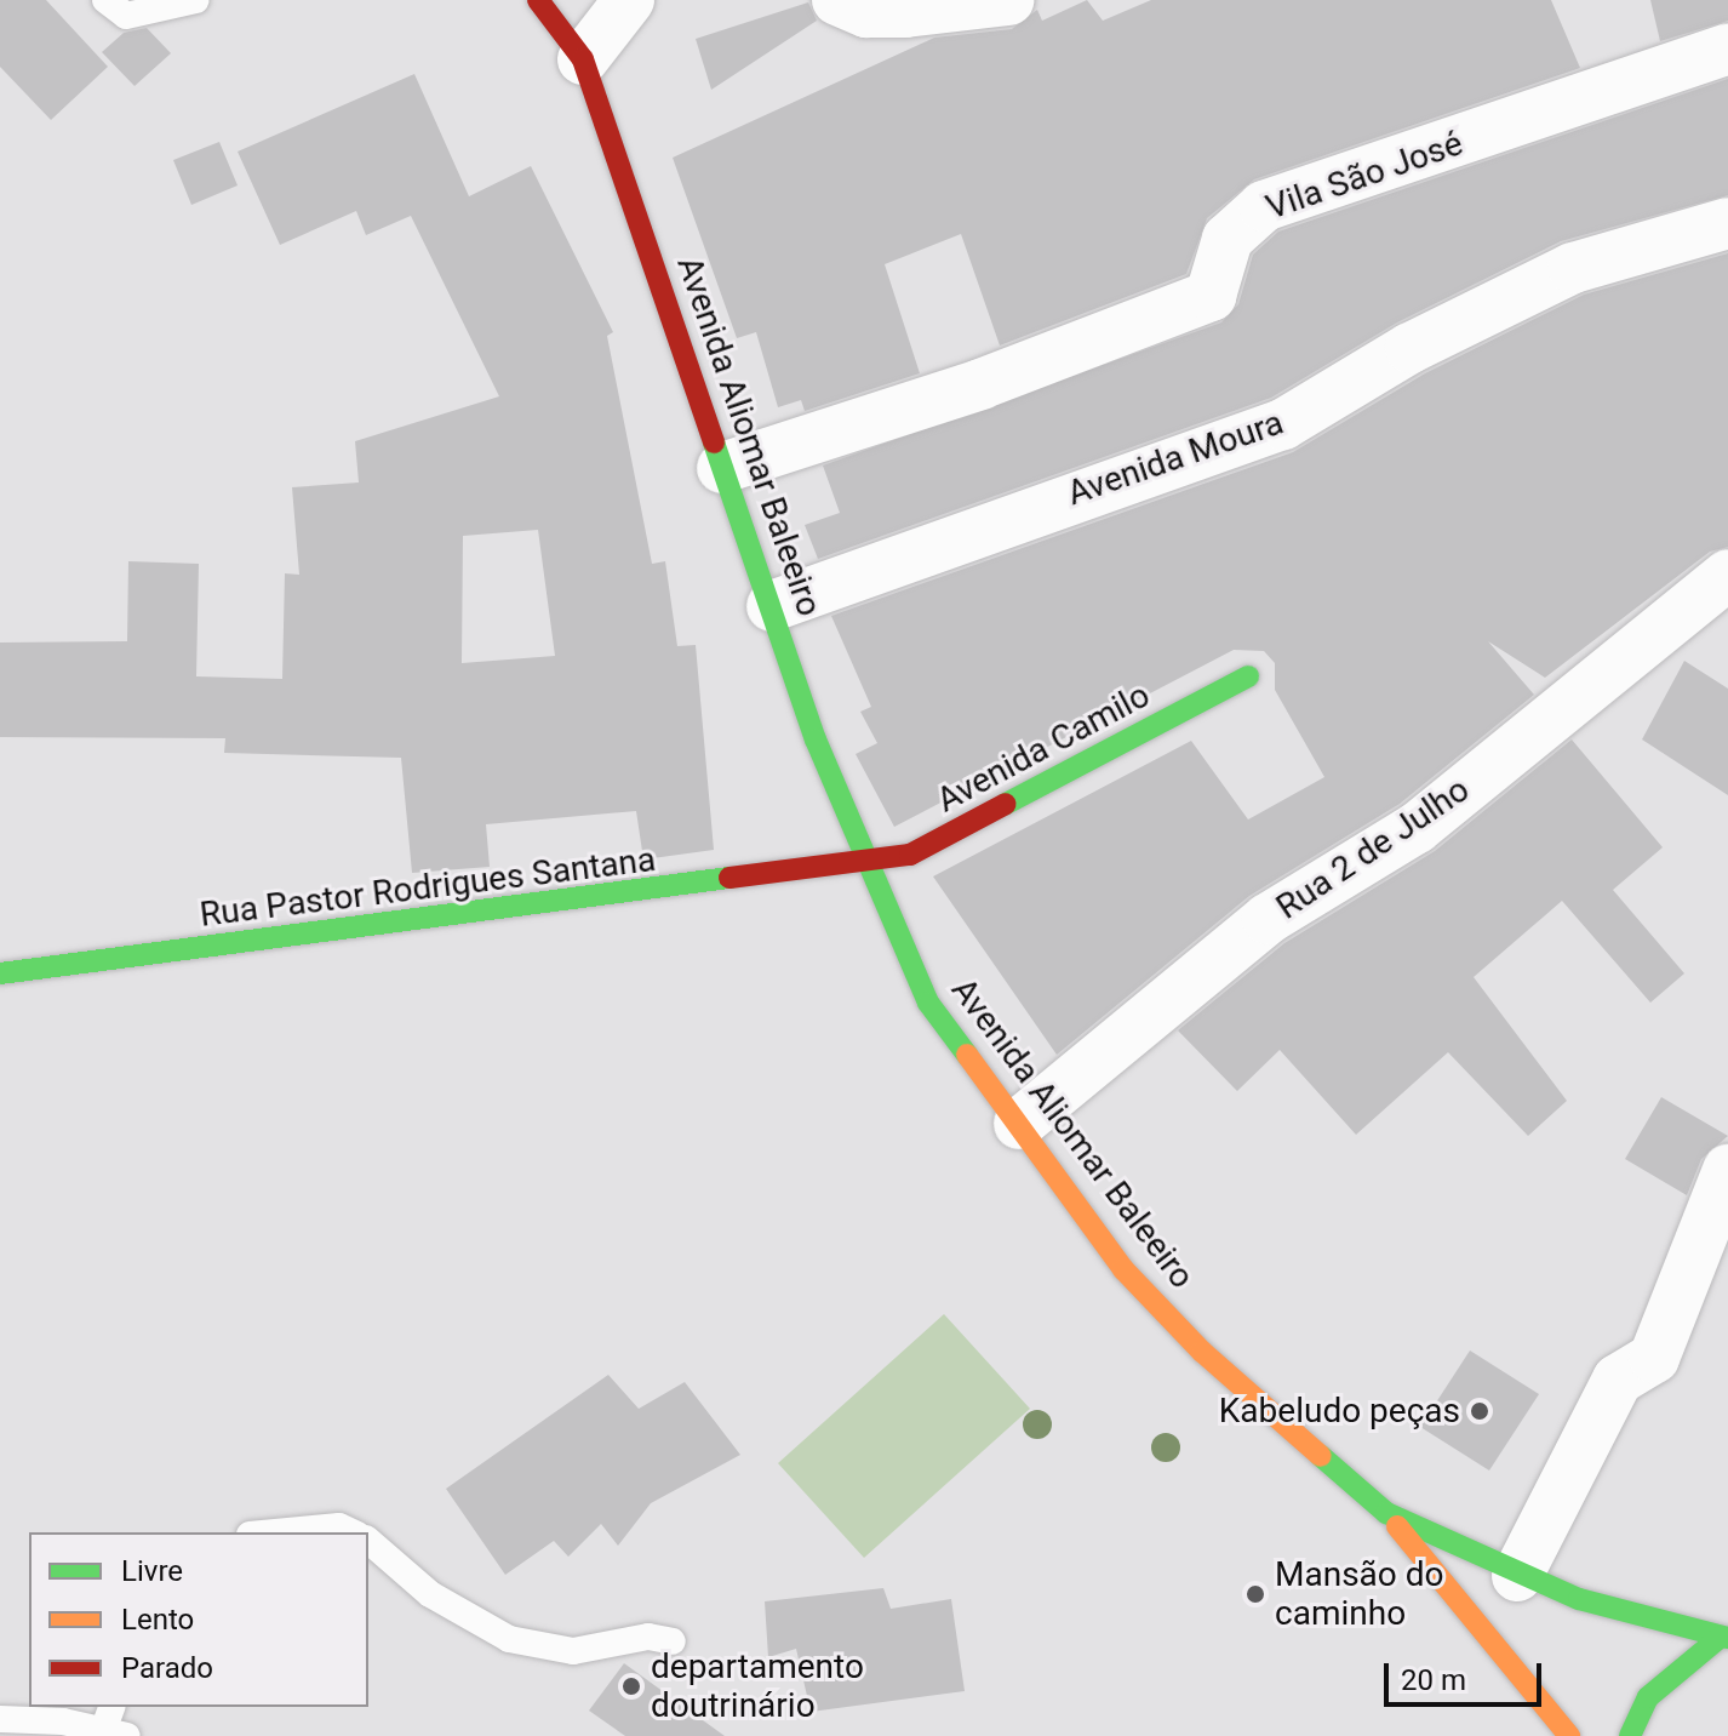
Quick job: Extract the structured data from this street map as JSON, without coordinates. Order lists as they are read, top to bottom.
{
  "streets": {
    "main road": ["Avenida Aliomar Baleeiro", "Avenida Camilo", "Rua Pastor Rodrigues Santana"],
    "street": ["Vila São José", "Avenida Moura", "Rua 2 de Julho"]
  },
  "crossings": [
    ["Vila São José", "Avenida Aliomar Baleeiro"],
    ["Avenida Aliomar Baleeiro", "Avenida Moura"],
    ["Avenida Aliomar Baleeiro", "Avenida Camilo"],
    ["Avenida Aliomar Baleeiro", "Rua 2 de Julho"],
    ["Avenida Aliomar Baleeiro", "Rua Pastor Rodrigues Santana"],
    ["Avenida Camilo", "Rua Pastor Rodrigues Santana"]
  ],
  "places": ["Kabeludo peças", "Mansão do caminho", "departamento doutrinário"],
  "legend": ["Livre", "Lento", "Parado"],
  "scale_bar": "20 m"
}
